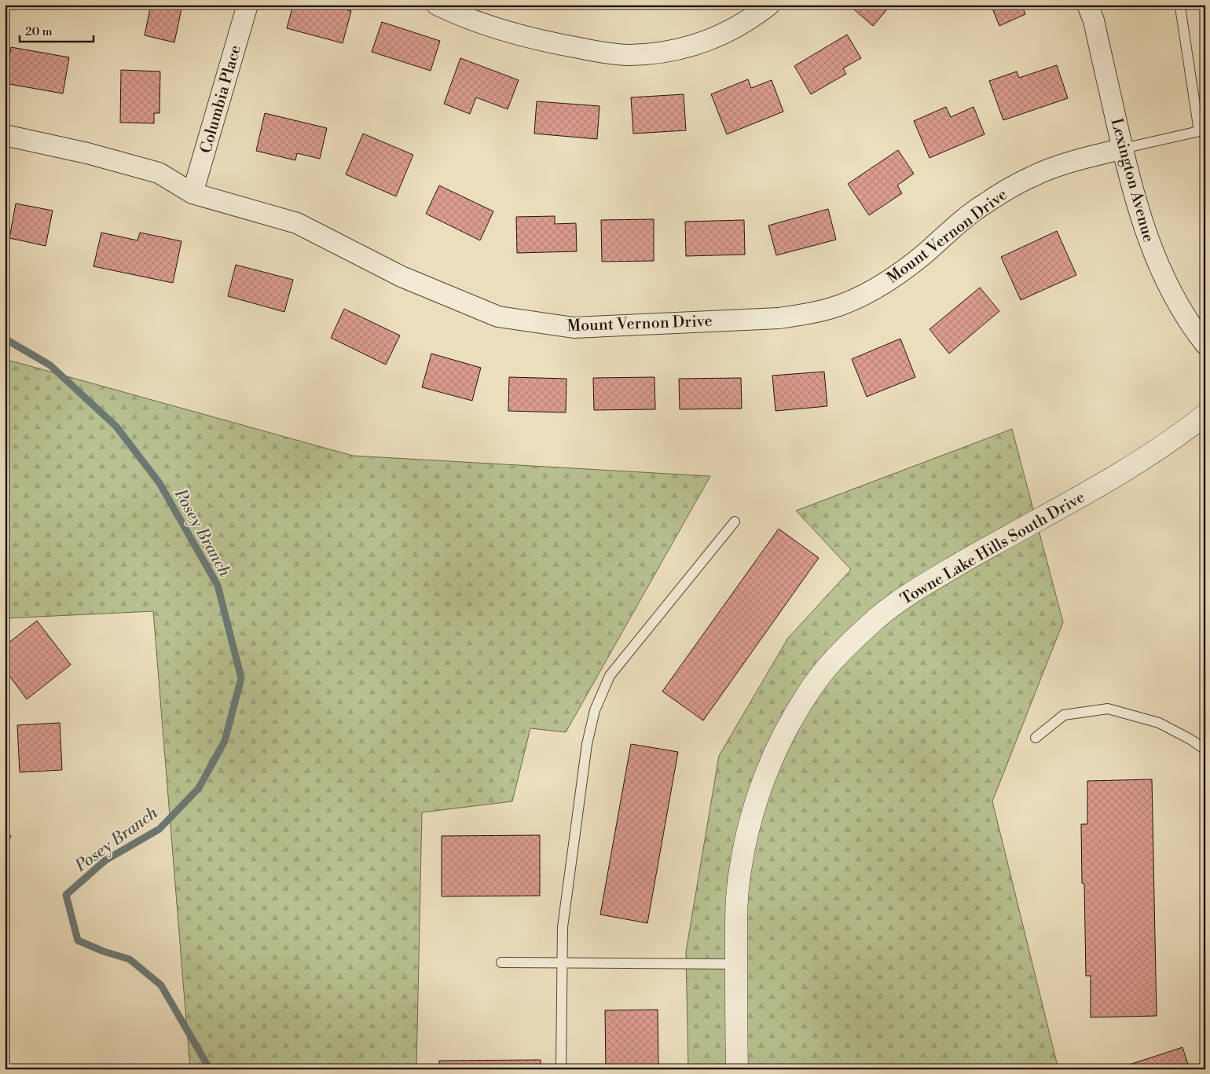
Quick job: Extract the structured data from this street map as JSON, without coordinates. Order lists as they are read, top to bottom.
{
  "streets": {
    "street": [
      "Columbia Place",
      "Lexington Avenue",
      "Mount Vernon Drive",
      "Towne Lake Hills South Drive"
    ]
  },
  "crossings": [
    ["Columbia Place", "Mount Vernon Drive"],
    ["Lexington Avenue", "Mount Vernon Drive"]
  ],
  "water": ["Posey Branch"],
  "scale_bar": "20 m"
}
